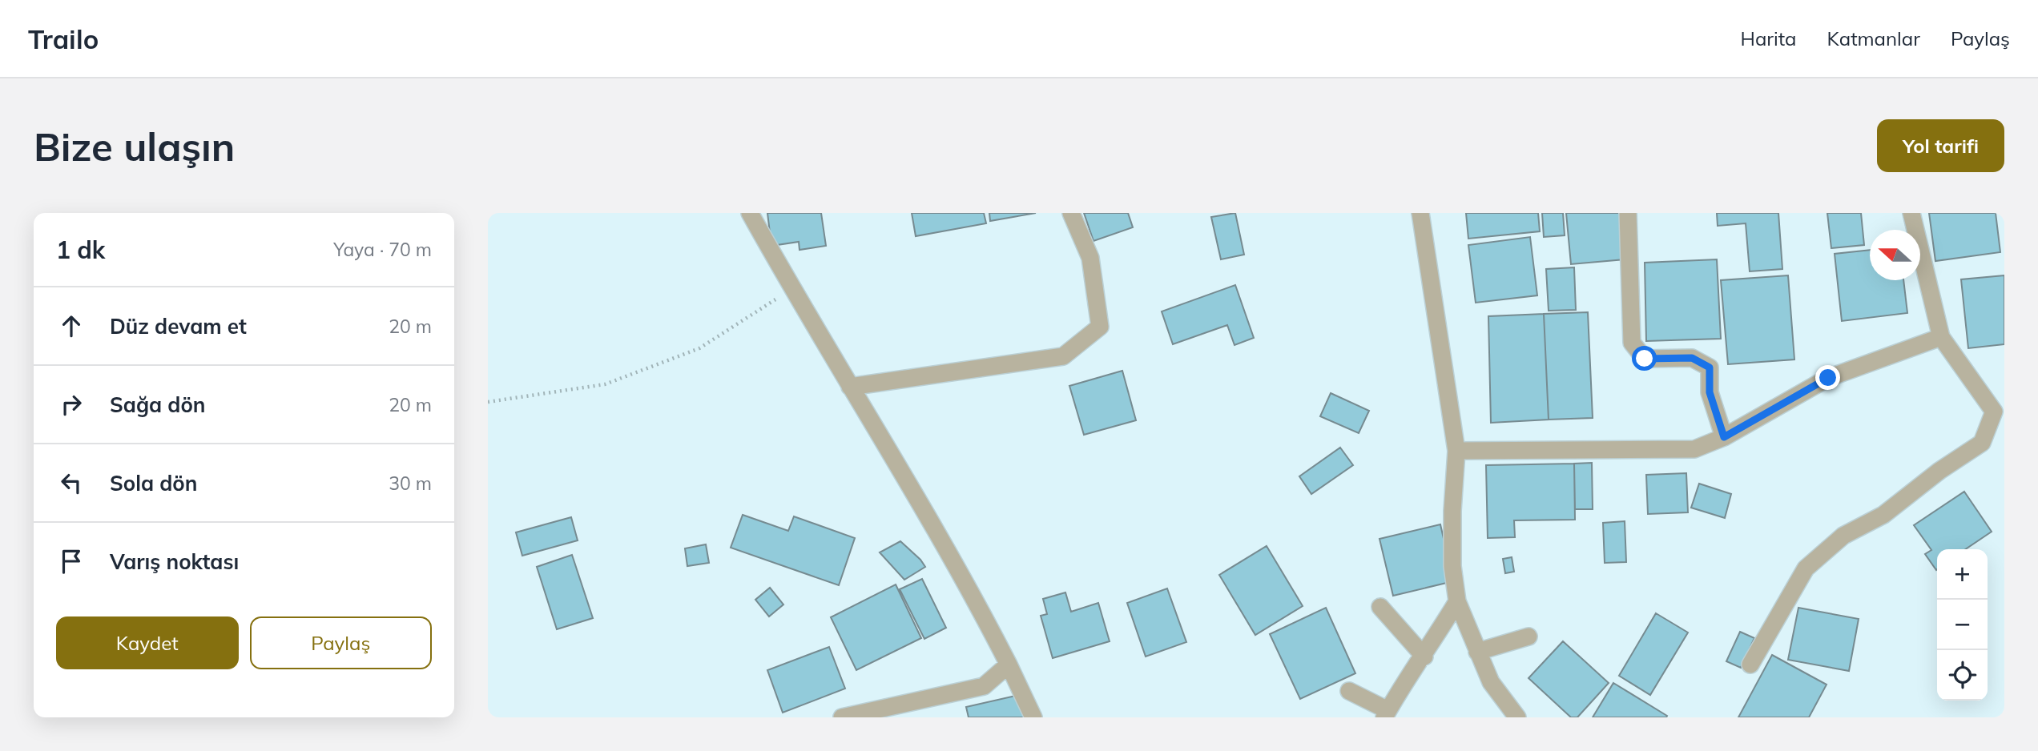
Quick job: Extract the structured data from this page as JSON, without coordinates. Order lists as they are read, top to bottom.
{
  "north": "left",
  "page": {
    "header": "Trailo",
    "nav": ["Harita", "Katmanlar", "Paylaş"],
    "buttons": [
      "Yol tarifi",
      ["Kaydet", "Paylaş"]
    ],
    "title": "Bize ulaşın",
    "heading": ["1 dk", "Yaya · 70 m"],
    "list": [
      ["Düz devam et", "20 m"],
      ["Sağa dön", "20 m"],
      ["Sola dön", "30 m"],
      "Varış noktası"
    ],
    "map_buttons": ["+", "−"]
  }
}
